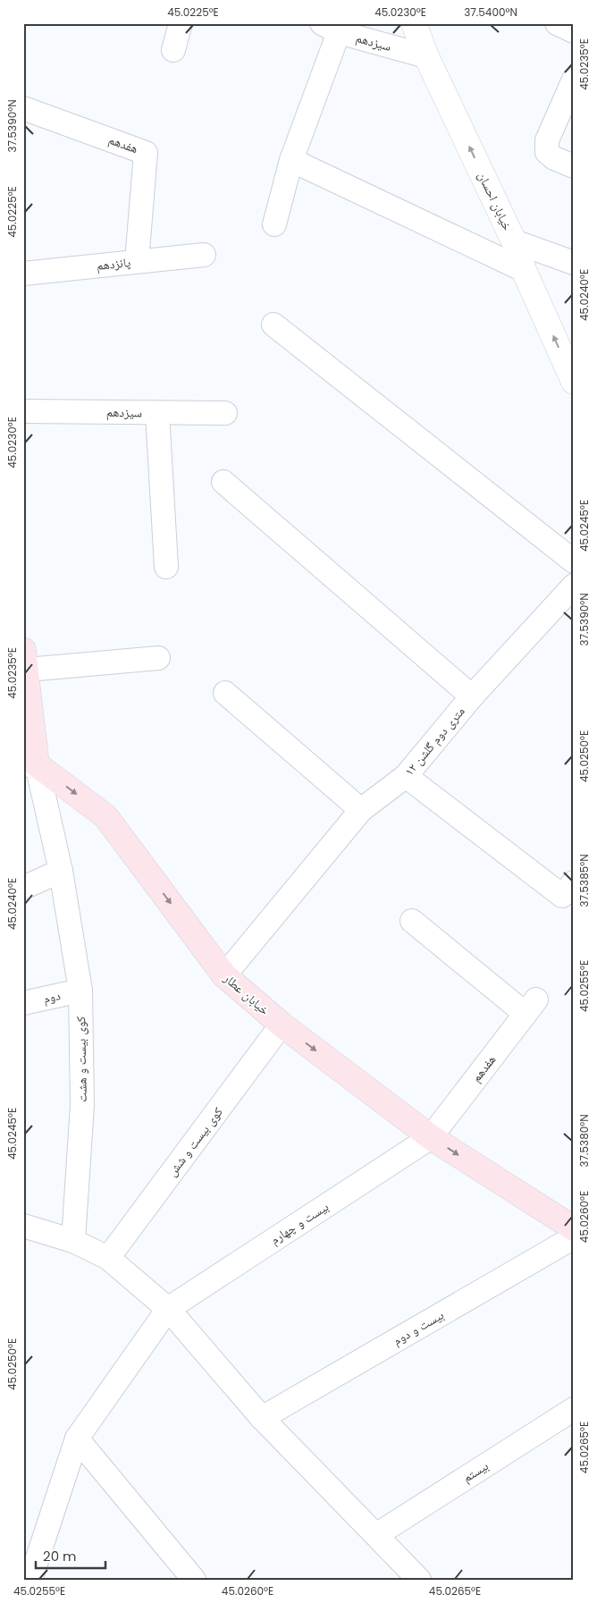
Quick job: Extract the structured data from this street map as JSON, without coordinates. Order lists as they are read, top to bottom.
{
  "streets": {
    "main road": ["خیابان عطار"],
    "street": [
      "سیزدهم",
      "هفدهم",
      "خیابان احسان",
      "پانزدهم",
      "۱۲ متری دوم گلشن",
      "دوم",
      "کوی بیست و هشت",
      "کوی بیست و شش",
      "بیست و چهارم",
      "بیست و دوم",
      "بیستم"
    ]
  },
  "crossings": [
    ["سیزدهم", "خیابان احسان"],
    ["هفدهم", "پانزدهم"],
    ["هفدهم", "خیابان عطار"],
    ["هفدهم", "بیست و چهارم"],
    ["۱۲ متری دوم گلشن", "خیابان عطار"],
    ["خیابان عطار", "کوی بیست و هشت"],
    ["خیابان عطار", "کوی بیست و شش"],
    ["خیابان عطار", "بیست و چهارم"],
    ["دوم", "کوی بیست و هشت"]
  ],
  "one_way": ["خیابان احسان", "خیابان عطار"],
  "scale_bar": "20 m",
  "coordinates": [
    "45.0225°E",
    "45.0230°E",
    "37.5400°N",
    "45.0235°E",
    "37.5390°N",
    "45.0240°E",
    "45.0245°E",
    "45.0250°E",
    "37.5385°N",
    "45.0255°E",
    "37.5380°N",
    "45.0260°E",
    "45.0265°E"
  ]
}
